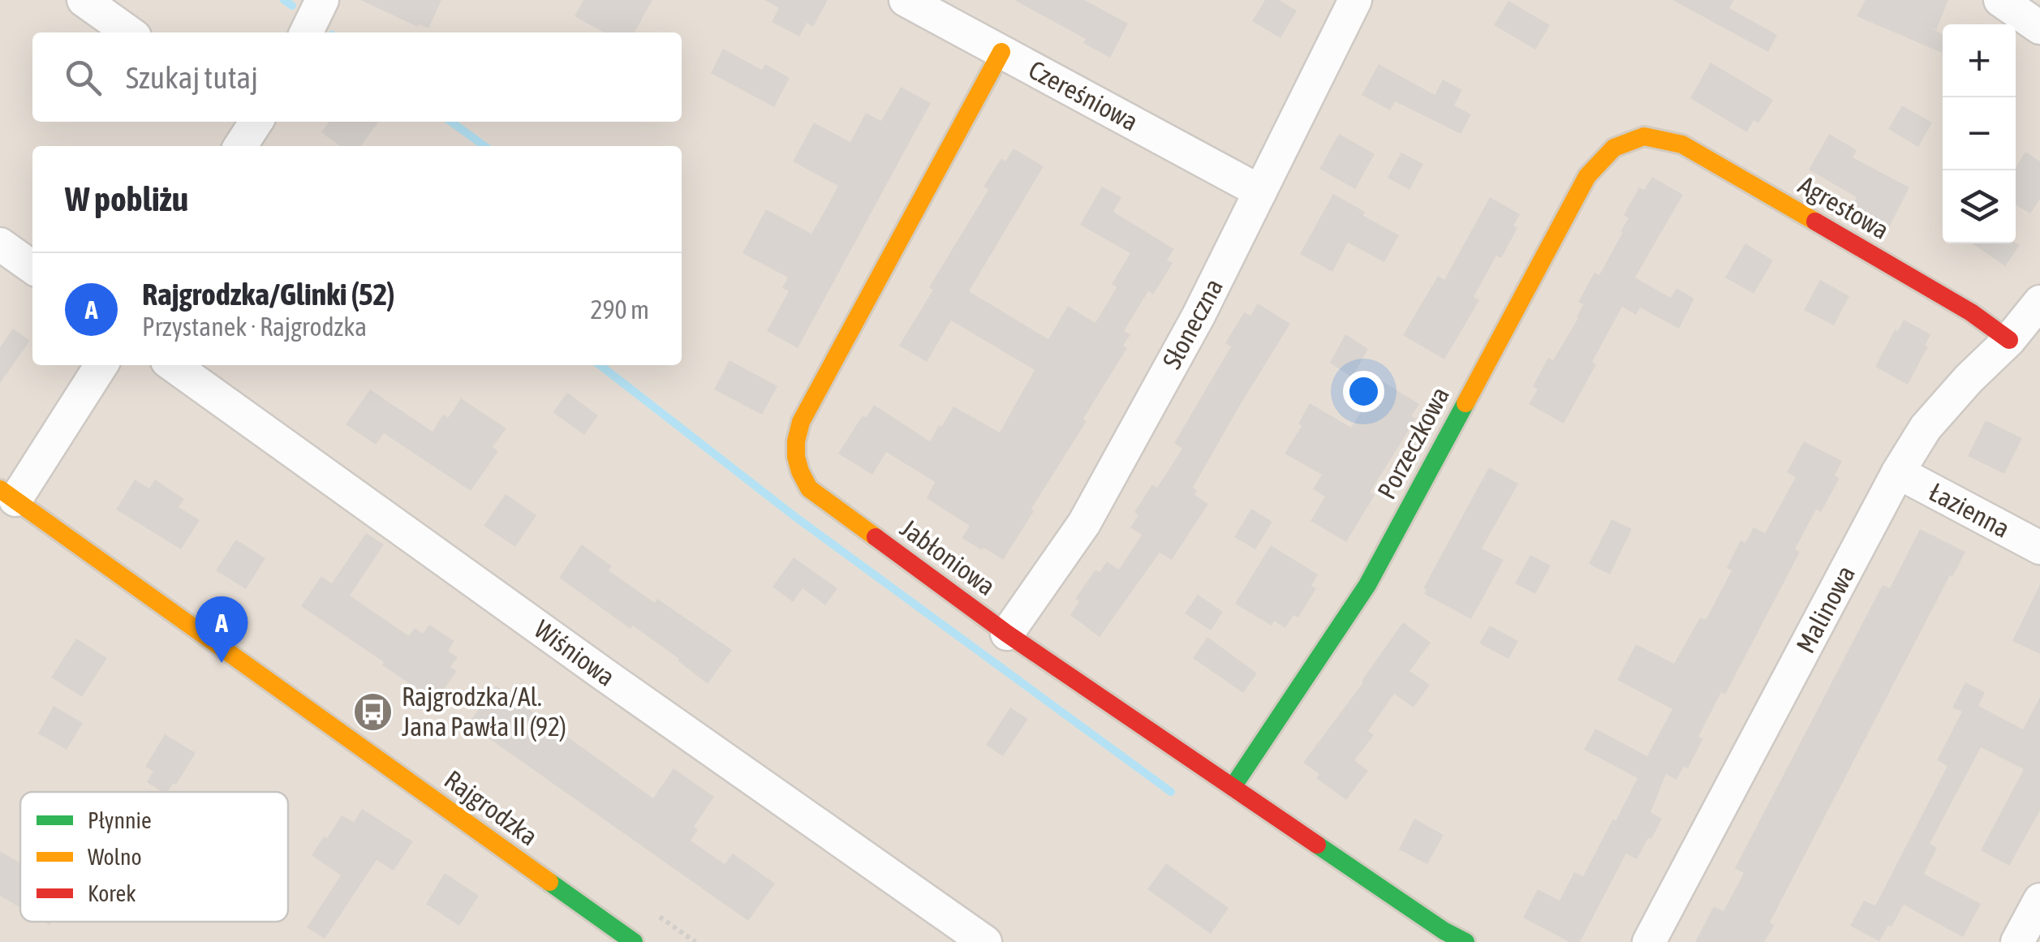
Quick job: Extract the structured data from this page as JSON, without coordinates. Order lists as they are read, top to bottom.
{
  "streets": {
    "street": [
      "Czereśniowa",
      "Agrestowa",
      "Słoneczna",
      "Porzeczkowa",
      "Łazienna",
      "Jabłoniowa",
      "Malinowa",
      "Wiśniowa",
      "Rajgrodzka"
    ]
  },
  "crossings": [
    ["Czereśniowa", "Słoneczna"],
    ["Czereśniowa", "Jabłoniowa"],
    ["Agrestowa", "Porzeczkowa"],
    ["Agrestowa", "Malinowa"],
    ["Słoneczna", "Jabłoniowa"],
    ["Porzeczkowa", "Jabłoniowa"],
    ["Łazienna", "Malinowa"]
  ],
  "places": {
    "bus stop": ["Rajgrodzka/Al. Jana Pawła II (92)"]
  },
  "legend": ["Płynnie", "Wolno", "Korek"],
  "page": {
    "map_buttons": ["+", "−"],
    "search": "Szukaj tutaj",
    "heading": "W pobliżu",
    "list": [
      {
        "mark": "A",
        "name": "Rajgrodzka/Glinki (52)",
        "note": "Przystanek · Rajgrodzka",
        "value": "290 m"
      }
    ],
    "pins": "A"
  }
}
